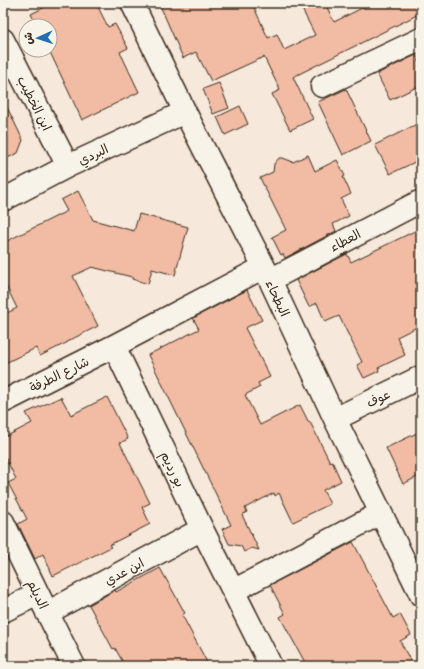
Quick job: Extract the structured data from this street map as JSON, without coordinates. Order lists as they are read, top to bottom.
{
  "streets": {
    "street": [
      "ابن الخطيب",
      "البردي",
      "العطاء",
      "البطحاء",
      "شارع الطرفة",
      "عوف",
      "بو رديم",
      "ابن عدي",
      "الديلم"
    ]
  },
  "crossings": [
    ["ابن الخطيب", "البردي"],
    ["البردي", "البطحاء"],
    ["العطاء", "البطحاء"],
    ["العطاء", "شارع الطرفة"],
    ["العطاء", "بو رديم"],
    ["البطحاء", "عوف"],
    ["شارع الطرفة", "بو رديم"],
    ["بو رديم", "ابن عدي"],
    ["ابن عدي", "الديلم"]
  ],
  "north": "left"
}
